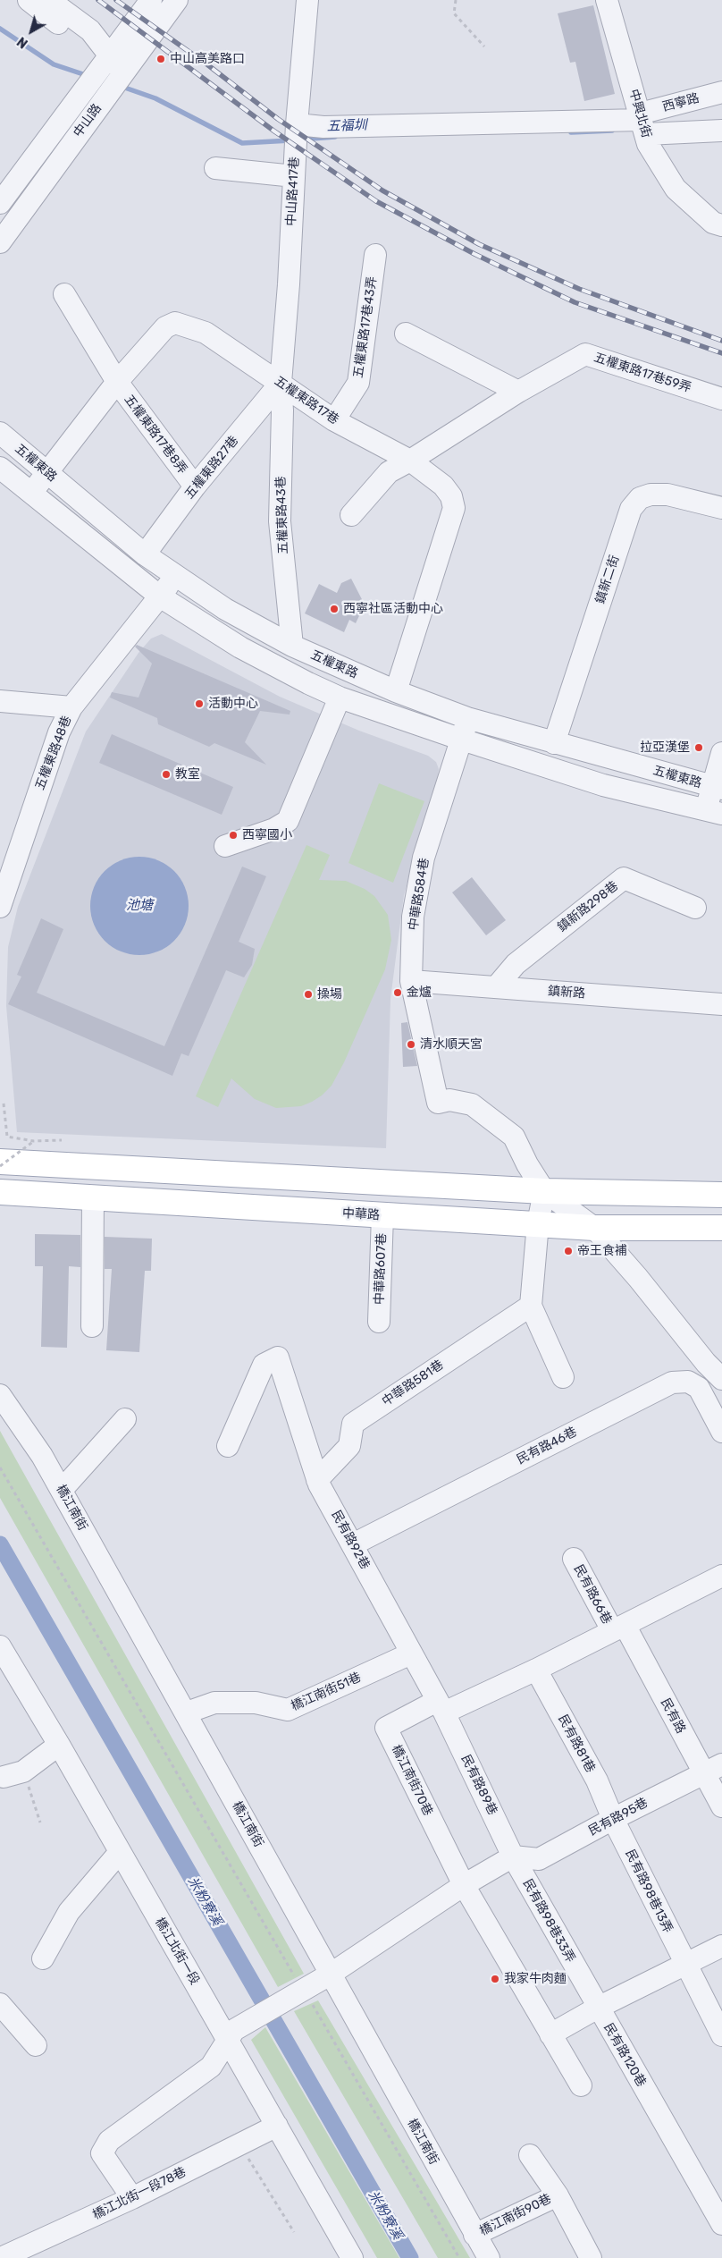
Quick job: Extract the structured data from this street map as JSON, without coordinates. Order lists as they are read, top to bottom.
{
  "streets": {
    "main road": ["中華路"],
    "street": [
      "西寧路",
      "中興北街",
      "中山路",
      "中山路417巷",
      "五權東路17巷43弄",
      "五權東路17巷59弄",
      "五權東路17巷",
      "五權東路17巷8弄",
      "五權東路",
      "五權東路27巷",
      "五權東路43巷",
      "鎮新二街",
      "五權東路48巷",
      "中華路584巷",
      "鎮新路298巷",
      "鎮新路",
      "中華路607巷",
      "中華路581巷",
      "民有路46巷",
      "橋江南街",
      "民有路92巷",
      "民有路66巷",
      "橋江南街51巷",
      "民有路",
      "民有路81巷",
      "橋江南街70巷",
      "民有路89巷",
      "民有路95巷",
      "民有路98巷13弄",
      "民有路98巷33弄",
      "橋江北街一段",
      "民有路120巷",
      "橋江北街一段78巷",
      "橋江南街90巷"
    ]
  },
  "crossings": [
    ["西寧路", "中興北街"],
    ["中山路417巷", "五權東路17巷"],
    ["中山路417巷", "五權東路27巷"],
    ["中山路417巷", "五權東路43巷"],
    ["五權東路17巷43弄", "五權東路17巷"],
    ["五權東路17巷59弄", "五權東路17巷"],
    ["五權東路17巷", "五權東路17巷8弄"],
    ["五權東路17巷", "五權東路"],
    ["五權東路17巷", "五權東路27巷"],
    ["五權東路17巷", "五權東路43巷"],
    ["五權東路17巷8弄", "五權東路27巷"],
    ["五權東路", "五權東路27巷"],
    ["五權東路", "五權東路43巷"],
    ["五權東路", "鎮新二街"],
    ["五權東路", "五權東路48巷"],
    ["五權東路", "中華路584巷"],
    ["五權東路27巷", "五權東路43巷"],
    ["中華路584巷", "鎮新路"],
    ["中華路584巷", "中華路"],
    ["鎮新路298巷", "鎮新路"],
    ["中華路", "中華路607巷"],
    ["中華路581巷", "民有路92巷"],
    ["民有路46巷", "民有路92巷"],
    ["橋江南街", "橋江南街51巷"],
    ["橋江南街", "橋江南街90巷"],
    ["民有路92巷", "橋江南街51巷"],
    ["民有路92巷", "橋江南街70巷"],
    ["民有路92巷", "民有路89巷"],
    ["民有路66巷", "民有路"],
    ["民有路", "民有路95巷"],
    ["民有路81巷", "民有路95巷"],
    ["民有路81巷", "民有路98巷13弄"],
    ["橋江南街70巷", "民有路89巷"],
    ["民有路89巷", "民有路95巷"],
    ["民有路89巷", "民有路98巷33弄"],
    ["民有路95巷", "民有路98巷13弄"],
    ["民有路95巷", "民有路98巷33弄"],
    ["民有路98巷33弄", "民有路120巷"],
    ["橋江北街一段", "橋江北街一段78巷"]
  ],
  "water": ["五福圳", "池塘", "米粉寮溪"],
  "places": [
    "中山高美路口",
    "西寧社區活動中心",
    "活動中心",
    "拉亞漢堡",
    "教室",
    "西寧國小",
    "金爐",
    "操場",
    "清水順天宮",
    "帝王食補",
    "我家牛肉麵"
  ],
  "north": "bottom left"
}
